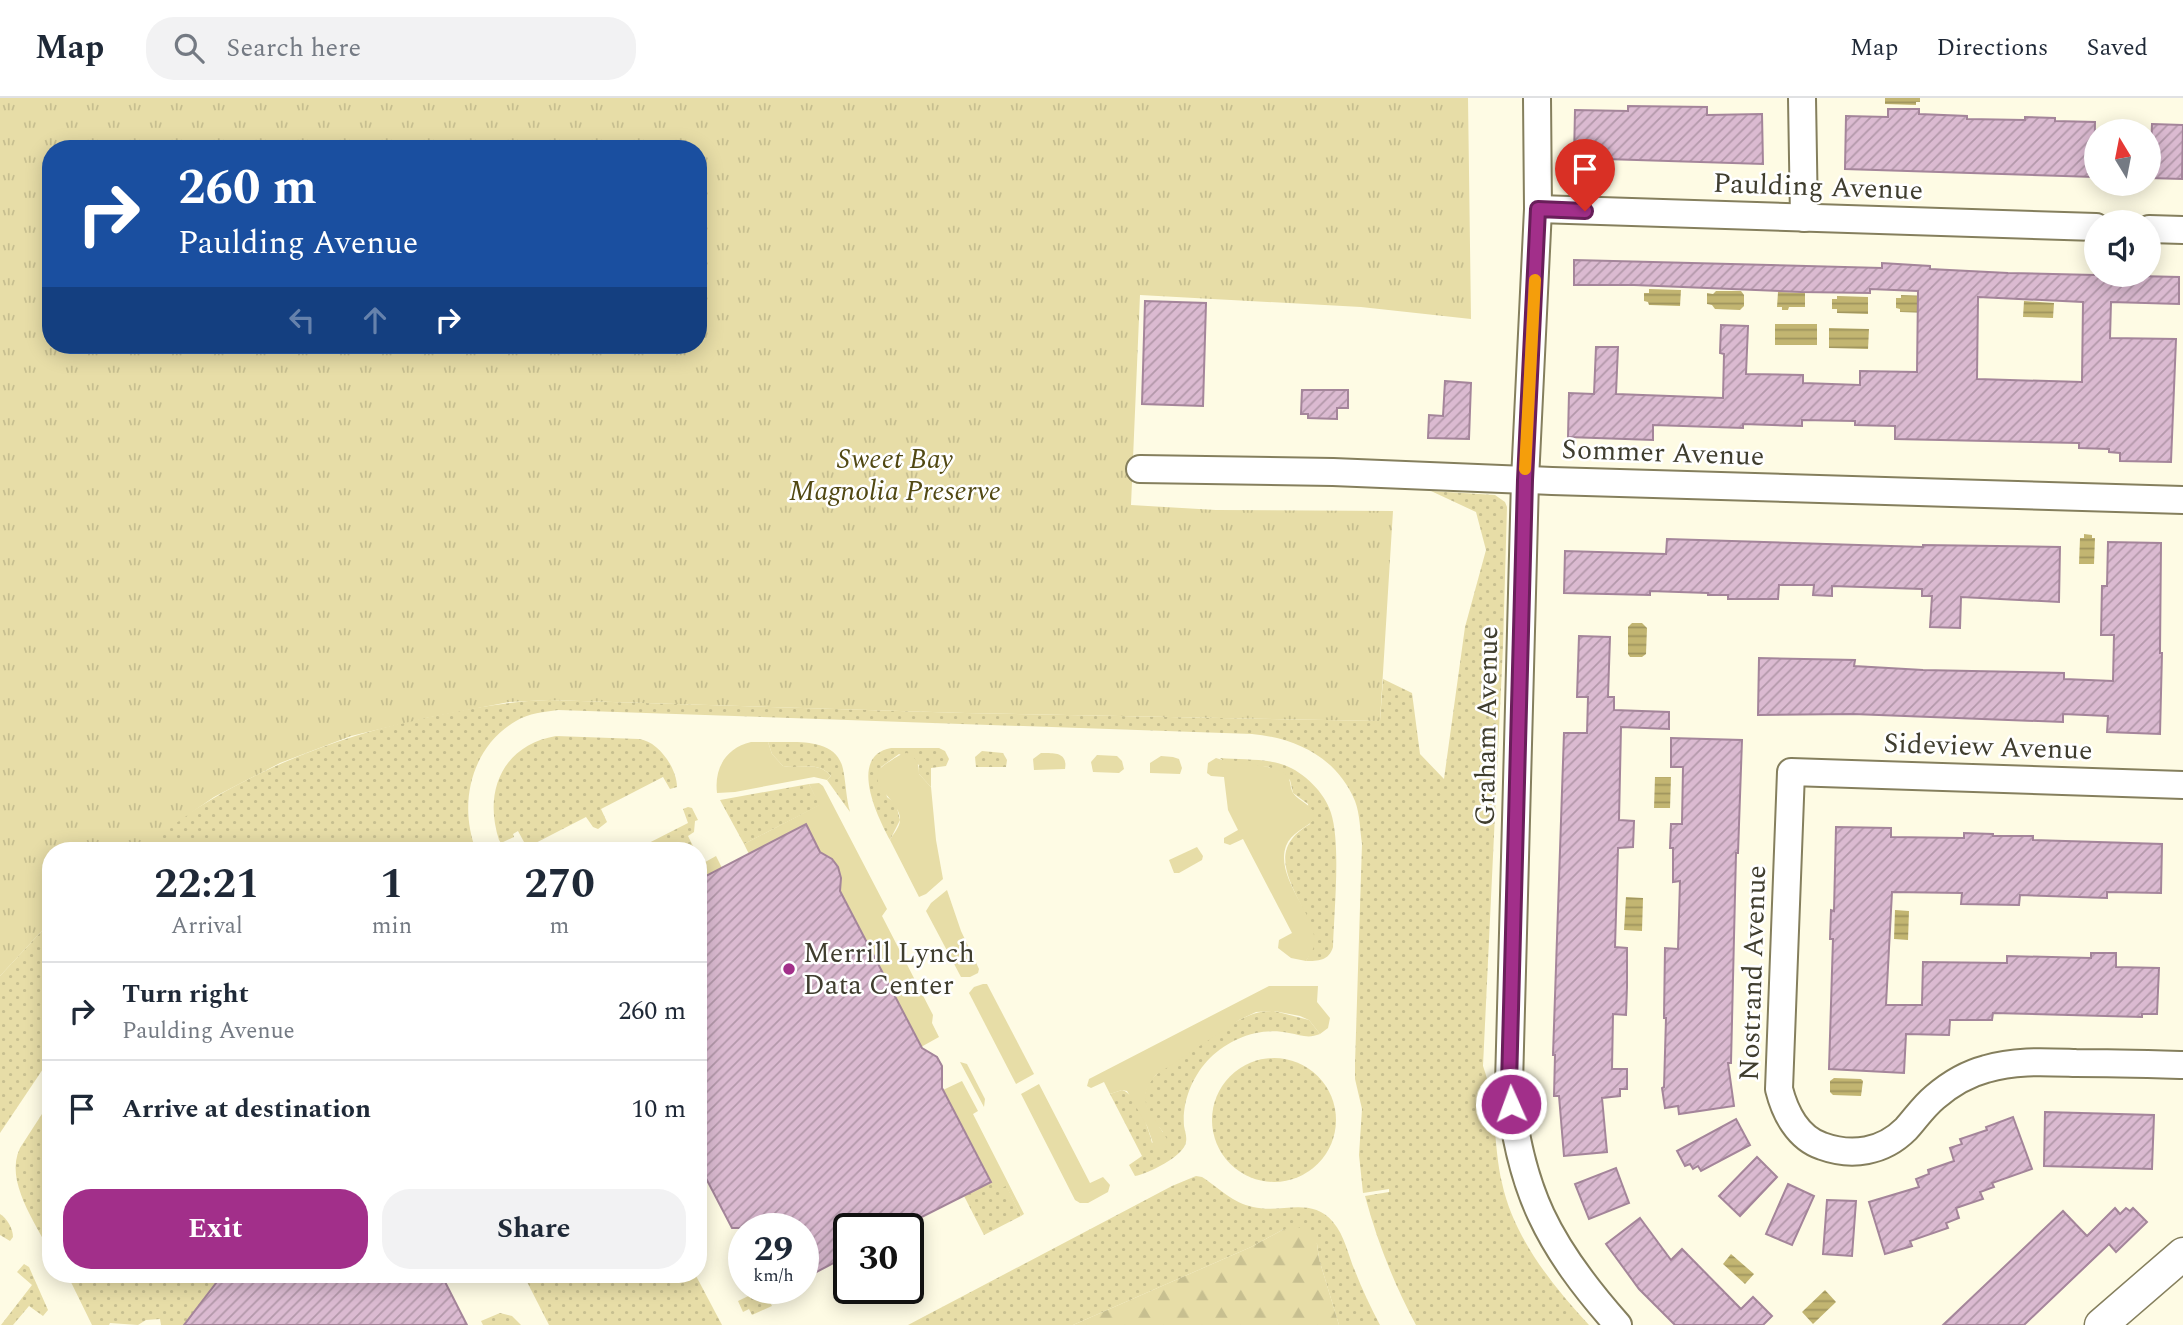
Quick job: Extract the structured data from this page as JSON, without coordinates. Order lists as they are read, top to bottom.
{
  "streets": {
    "street": [
      "Paulding Avenue",
      "Sommer Avenue",
      "Graham Avenue",
      "Sideview Avenue",
      "Nostrand Avenue"
    ]
  },
  "crossings": [
    ["Paulding Avenue", "Graham Avenue"],
    ["Sommer Avenue", "Graham Avenue"],
    ["Sideview Avenue", "Nostrand Avenue"]
  ],
  "parks": ["Sweet Bay Magnolia Preserve"],
  "places": ["Merrill Lynch Data Center"],
  "north": "top",
  "page": {
    "header": "Map",
    "search": "Search here",
    "nav": ["Map", "Directions", "Saved"],
    "turn": ["260 m", "Paulding Avenue"],
    "eta": [
      "22:21",
      "Arrival",
      "1",
      "min",
      "270",
      "m"
    ],
    "list": [
      {
        "name": "Turn right",
        "note": "Paulding Avenue",
        "value": "260 m"
      },
      {
        "name": "Arrive at destination",
        "value": "10 m"
      }
    ],
    "buttons": ["Exit", "Share"],
    "speed": "29 km/h",
    "limit": "30"
  }
}
